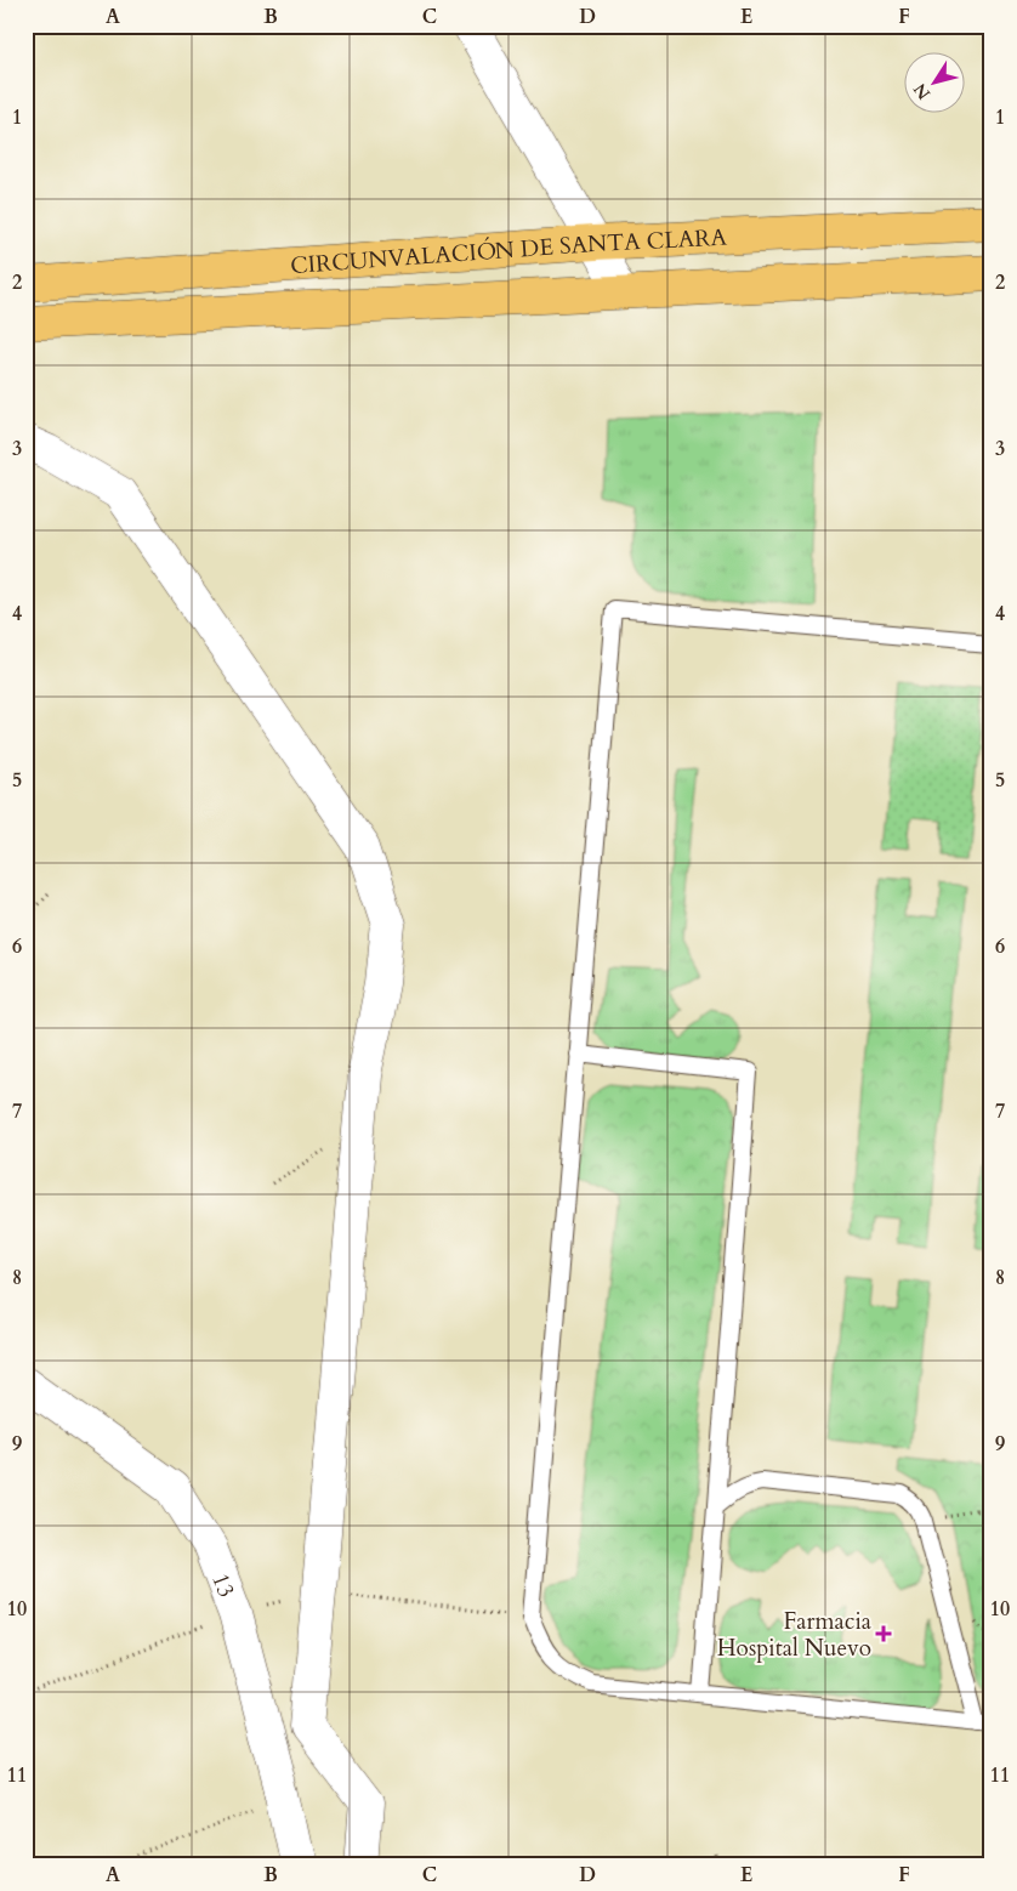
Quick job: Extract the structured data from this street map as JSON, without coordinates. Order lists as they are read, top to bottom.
{
  "streets": {
    "highway": ["CIRCUNVALACIÓN DE SANTA CLARA"],
    "street": ["13"]
  },
  "places": {
    "health": ["Farmacia Hospital Nuevo"]
  },
  "north": "bottom left",
  "grid": {
    "columns": [
      "A",
      "B",
      "C",
      "D",
      "E",
      "F"
    ],
    "rows": [
      "1",
      "2",
      "3",
      "4",
      "5",
      "6",
      "7",
      "8",
      "9",
      "10",
      "11"
    ]
  }
}
